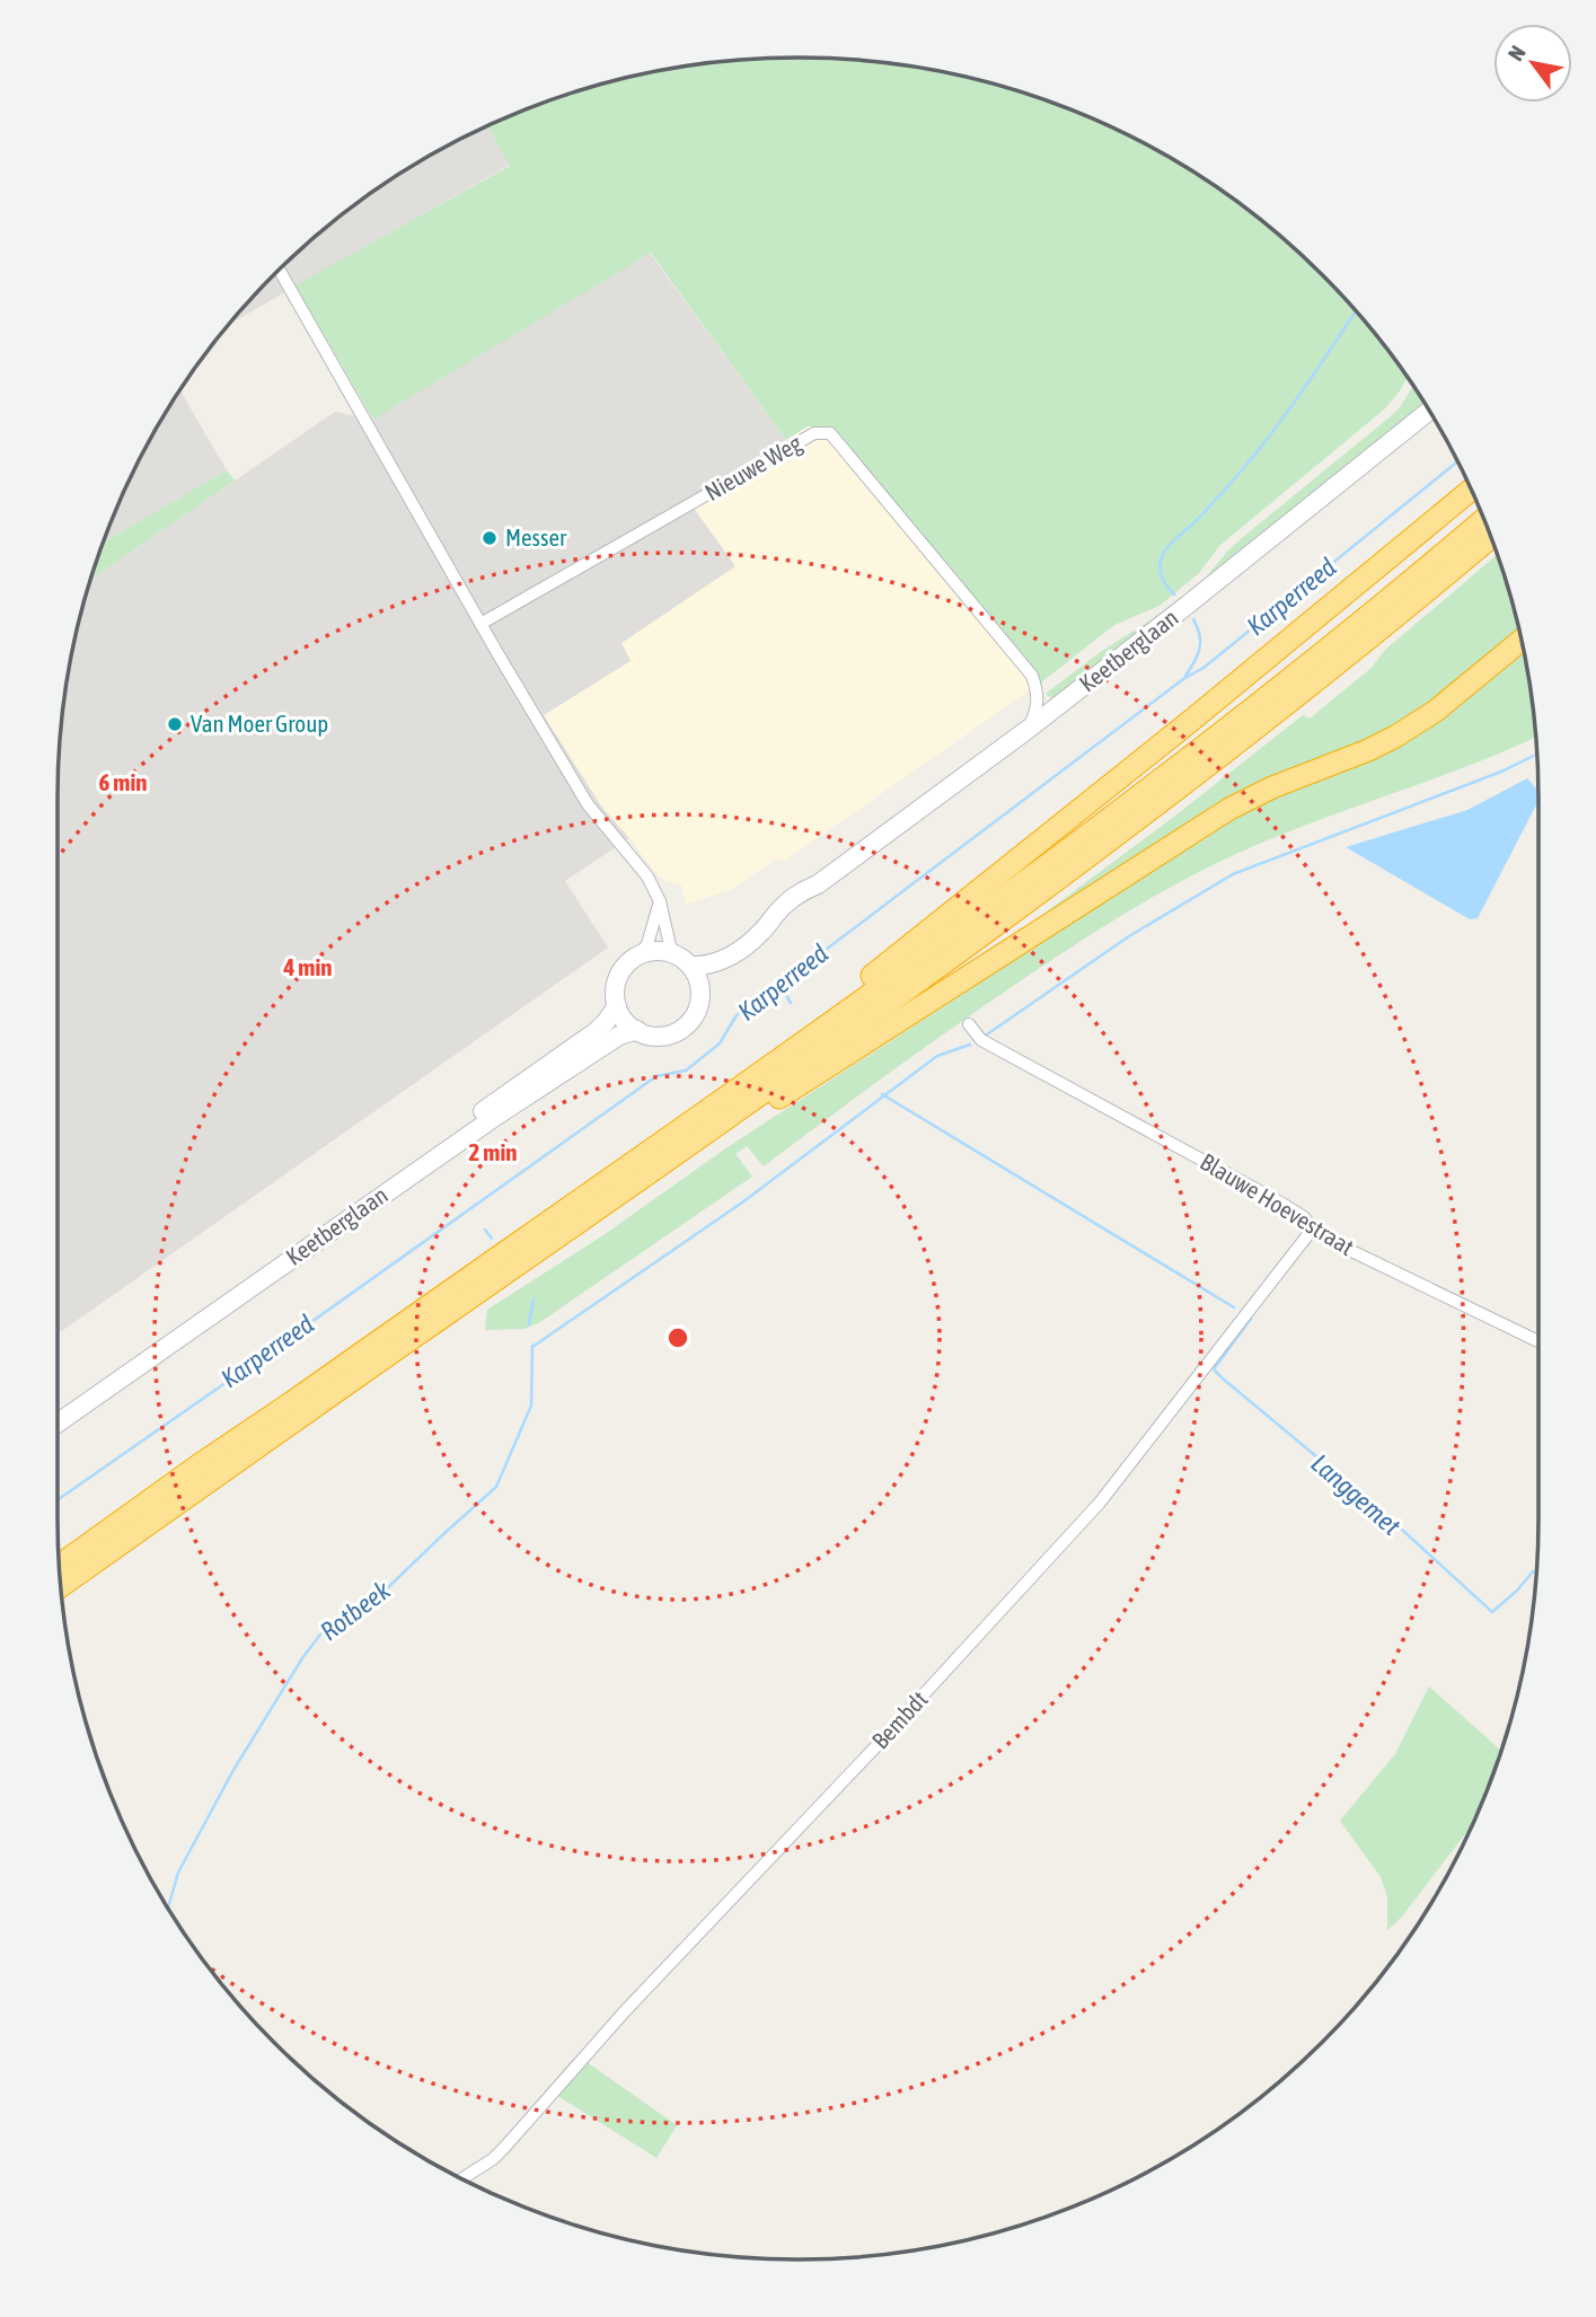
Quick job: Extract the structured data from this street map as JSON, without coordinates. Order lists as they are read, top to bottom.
{
  "streets": {
    "main road": ["Keetberglaan"],
    "street": ["Nieuwe Weg", "Blauwe Hoevestraat", "Bembdt"]
  },
  "crossings": [
    ["Nieuwe Weg", "Keetberglaan"],
    ["Blauwe Hoevestraat", "Bembdt"]
  ],
  "water": ["Karperreed", "Langgemet", "Rotbeek"],
  "places": ["Messer", "Van Moer Group"],
  "north": "top left",
  "rings": ["6 min", "4 min", "2 min"]
}
